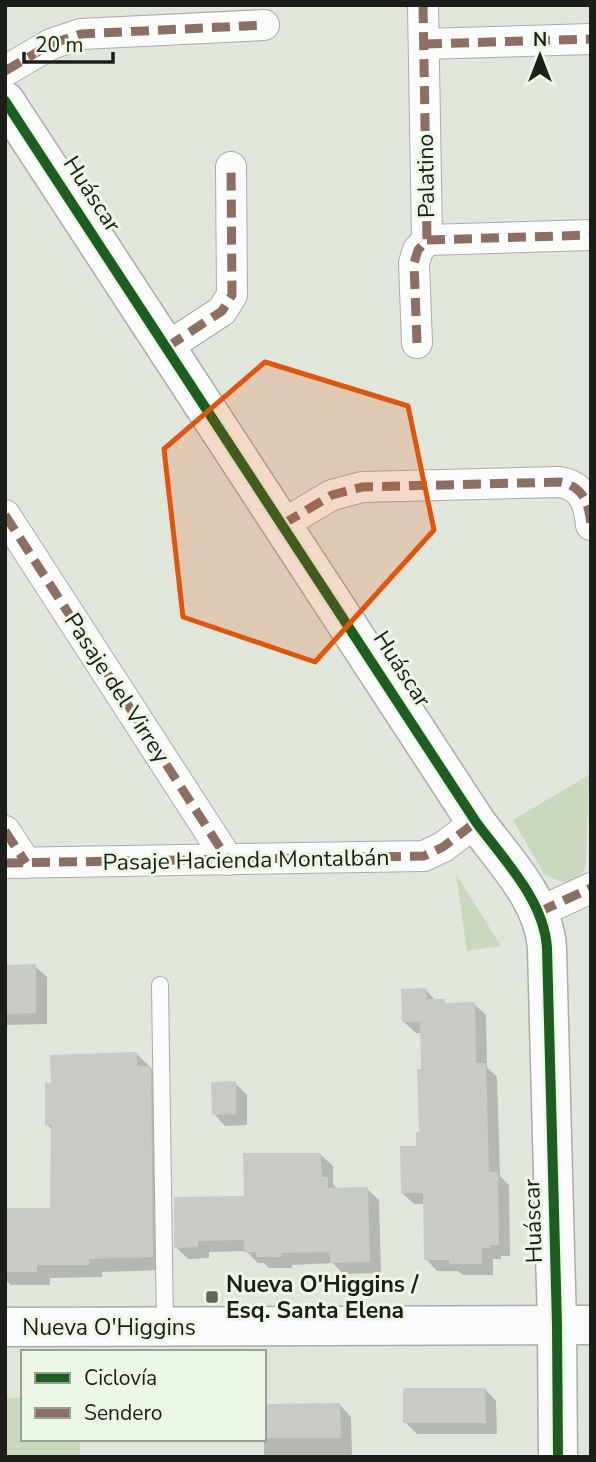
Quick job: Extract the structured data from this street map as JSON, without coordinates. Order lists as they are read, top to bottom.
{
  "streets": {
    "street": [
      "Palatino",
      "Huáscar",
      "Pasaje del Virrey",
      "Pasaje Hacienda Montalbán",
      "Nueva O'Higgins"
    ]
  },
  "crossings": [
    ["Huáscar", "Pasaje Hacienda Montalbán"],
    ["Huáscar", "Nueva O'Higgins"],
    ["Pasaje del Virrey", "Pasaje Hacienda Montalbán"]
  ],
  "places": {
    "transit": ["Nueva O'Higgins / Esq. Santa Elena"]
  },
  "legend": ["Ciclovía", "Sendero"],
  "scale_bar": "20 m",
  "north": "top"
}
